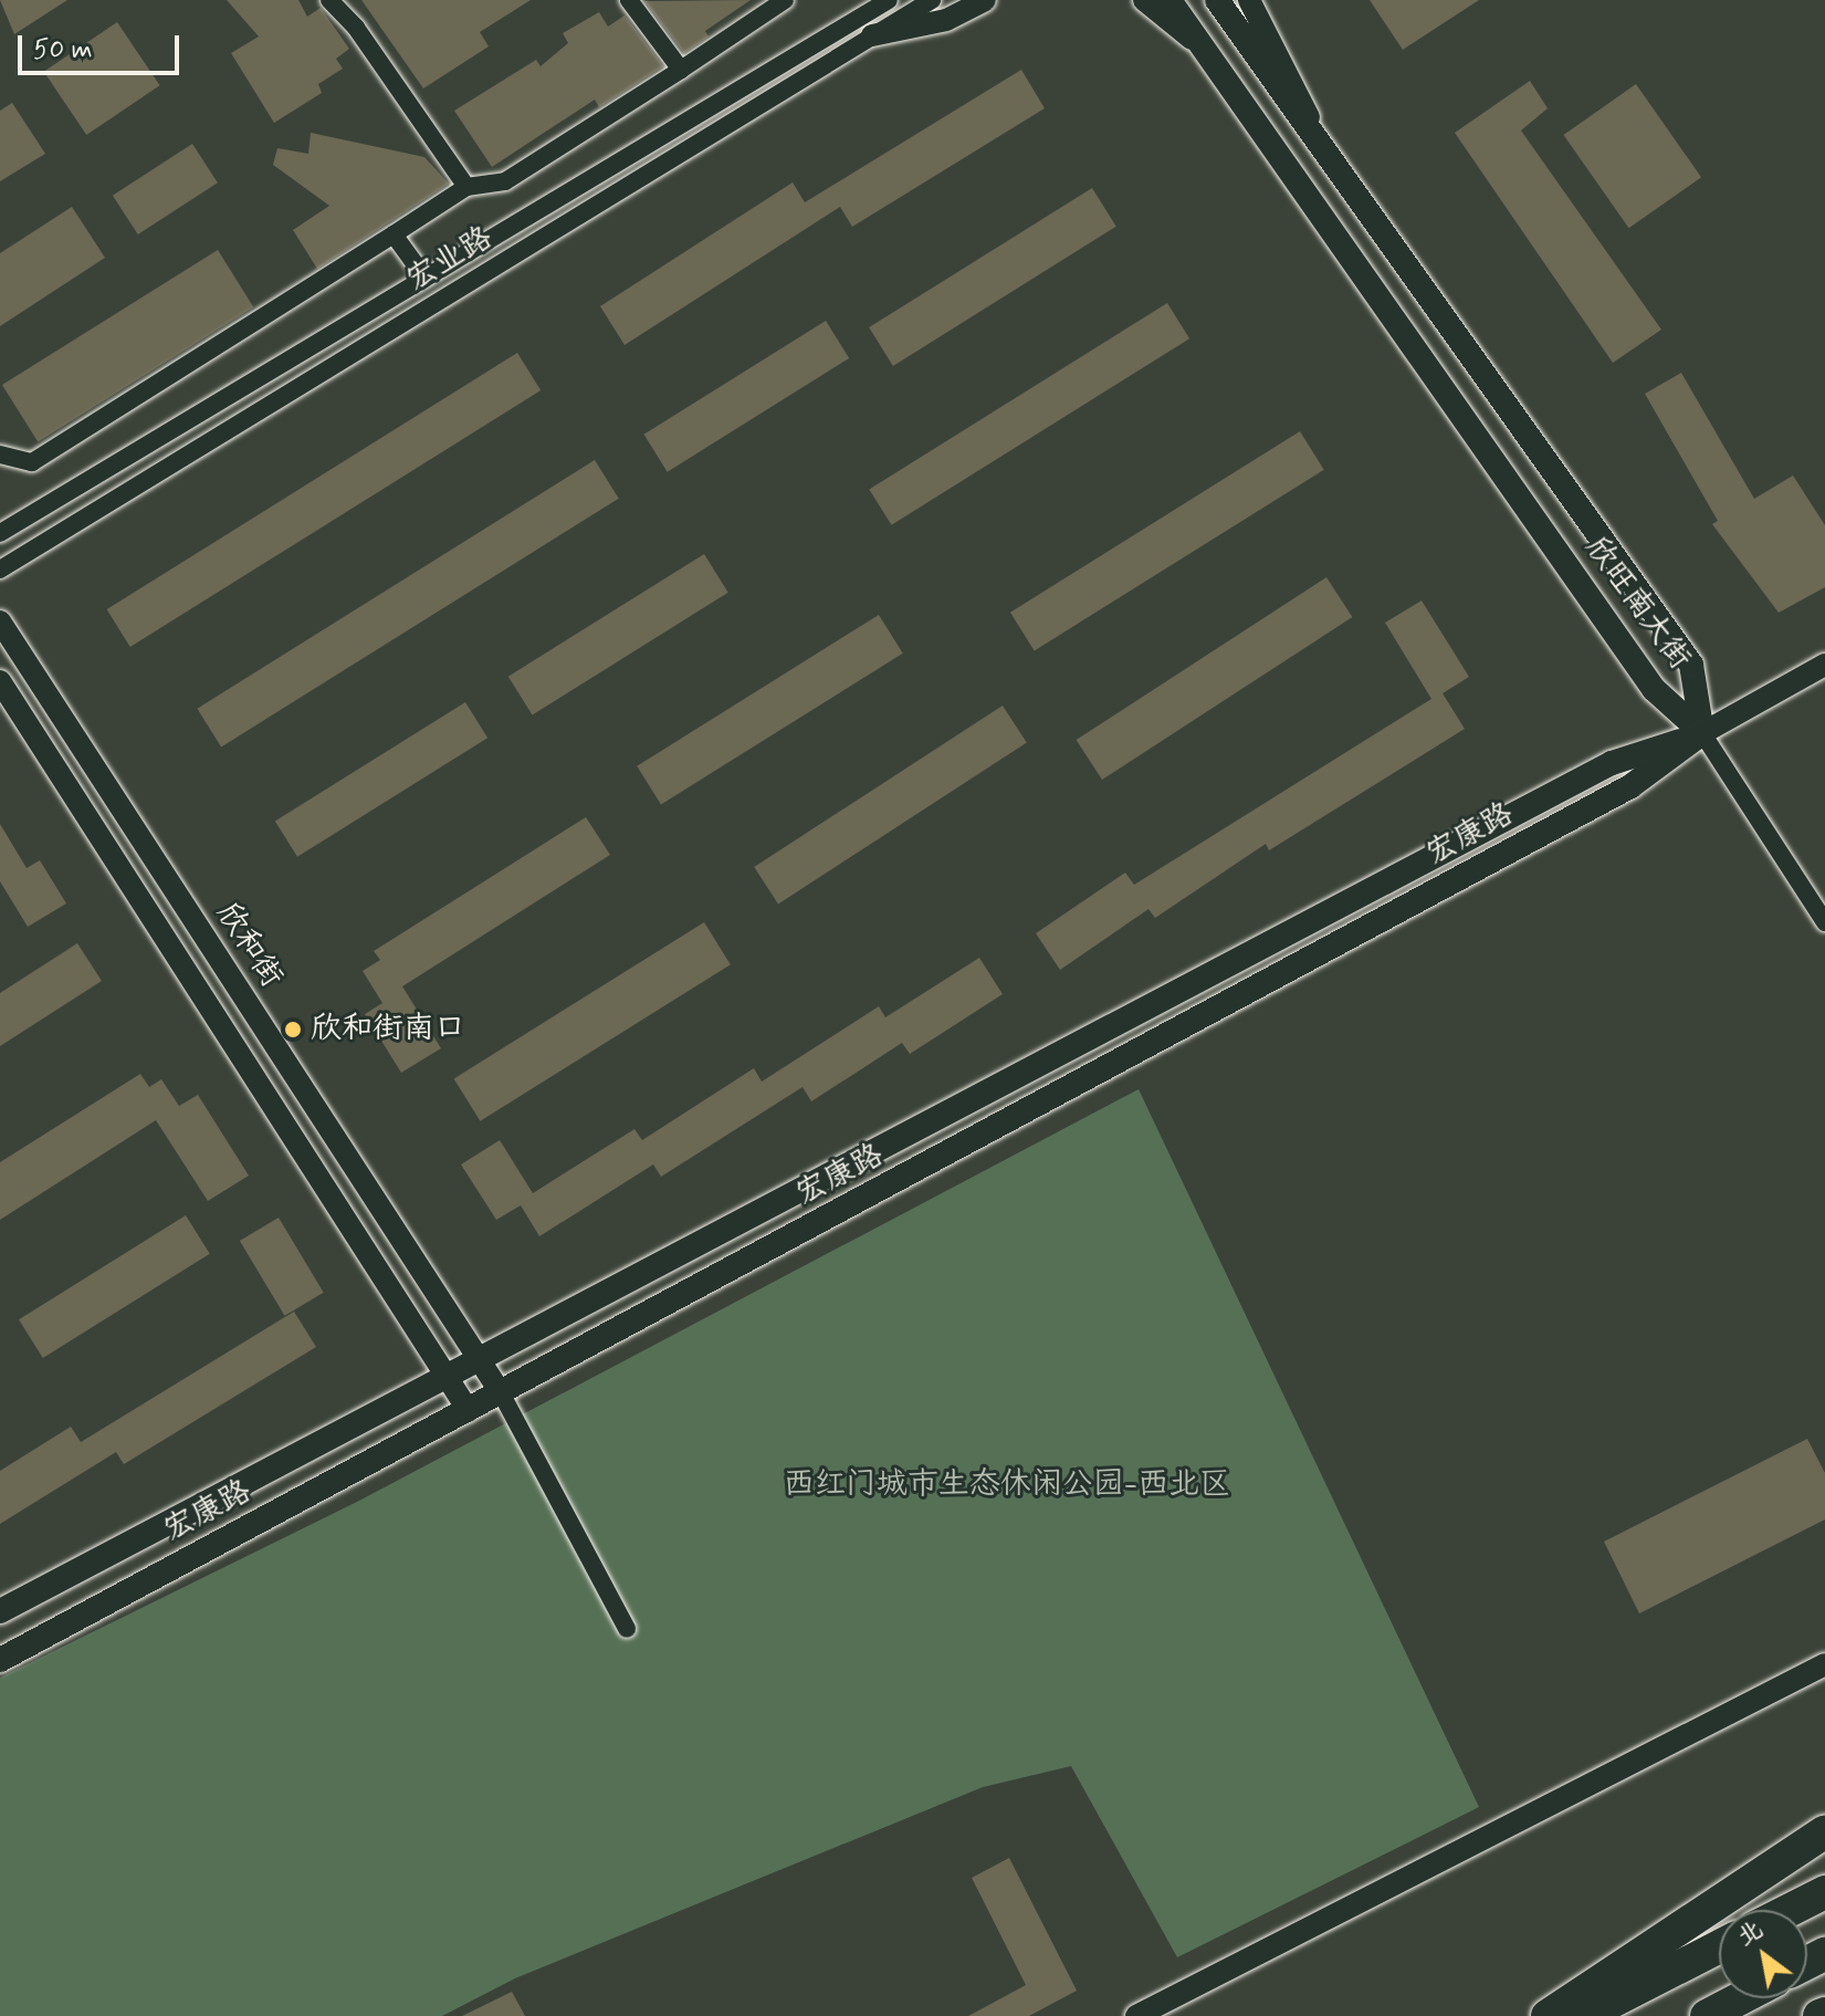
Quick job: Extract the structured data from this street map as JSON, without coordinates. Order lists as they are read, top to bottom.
{
  "streets": {
    "main road": ["欣旺南大街", "宏康路"],
    "street": ["宏业路", "欣和街"]
  },
  "crossings": [
    ["欣旺南大街", "宏康路"],
    ["宏康路", "欣和街"]
  ],
  "parks": ["西红门城市生态休闲公园-西北区"],
  "places": ["欣和街南口"],
  "scale_bar": "50 m",
  "north": "top left"
}
